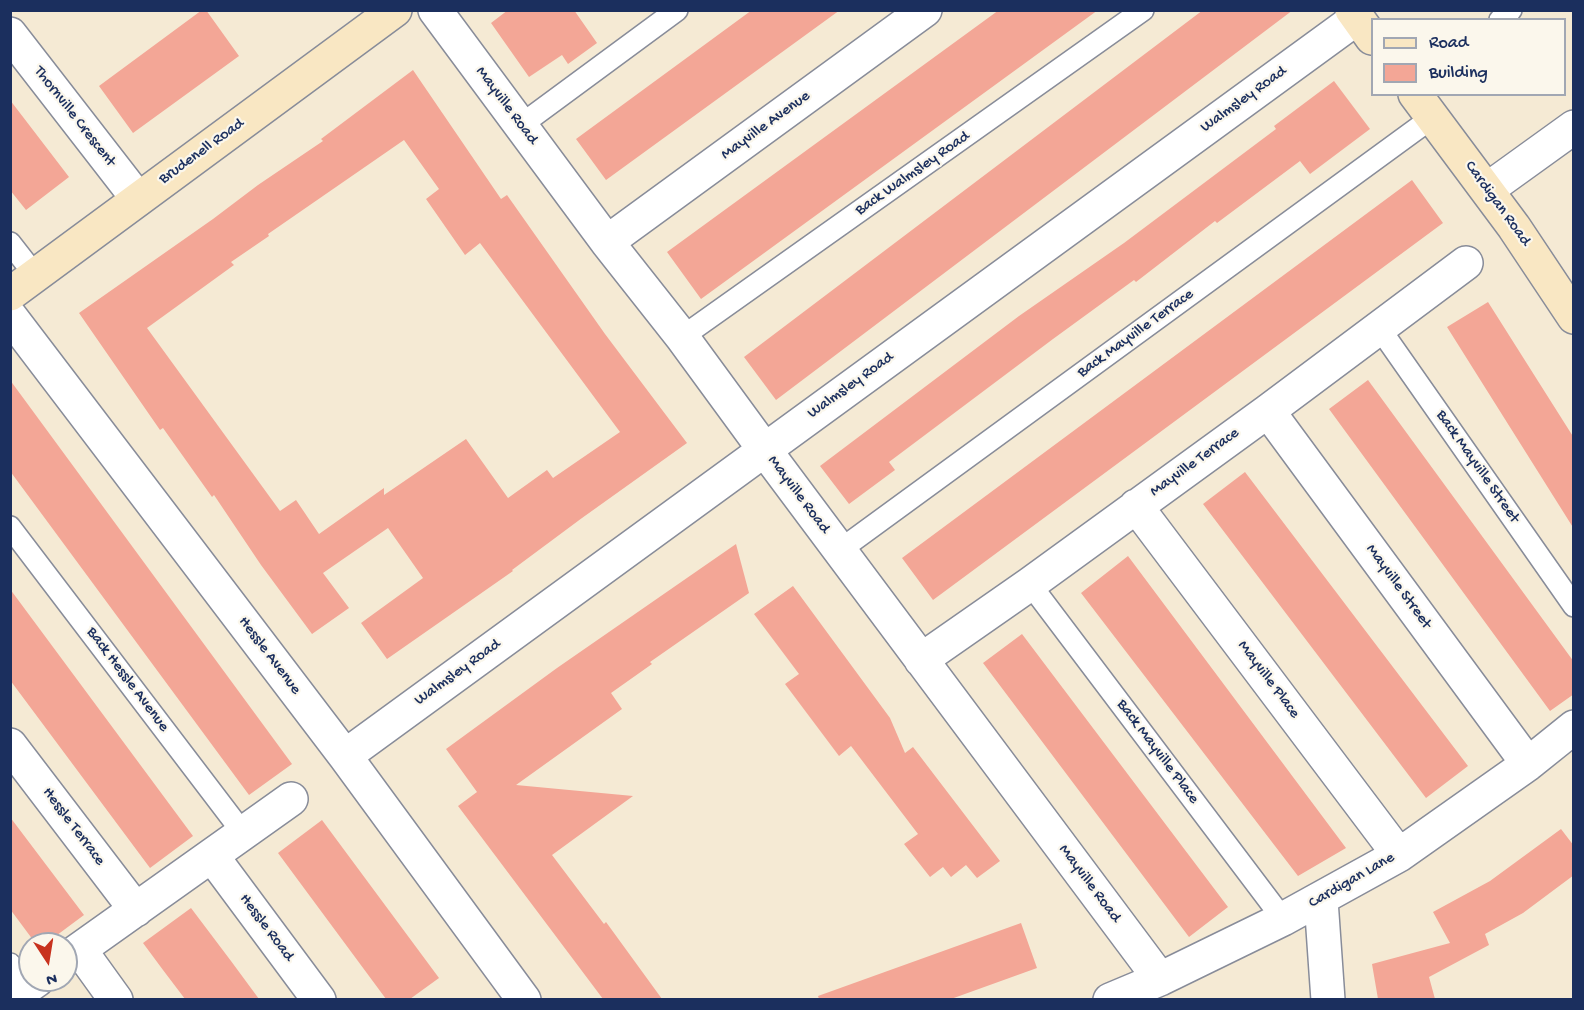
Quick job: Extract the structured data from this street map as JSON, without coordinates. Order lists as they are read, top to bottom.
{
  "streets": {
    "street": [
      "Walmsley Road",
      "Mayville Road",
      "Thornville Crescent",
      "Mayville Avenue",
      "Brudenell Road",
      "Cardigan Road",
      "Mayville Terrace",
      "Mayville Street",
      "Hessle Avenue",
      "Mayville Place",
      "Hessle Terrace",
      "Cardigan Lane",
      "Hessle Road"
    ],
    "lane": [
      "Back Walmsley Road",
      "Back Mayville Terrace",
      "Back Mayville Street",
      "Back Hessle Avenue",
      "Back Mayville Place"
    ]
  },
  "crossings": [
    ["Walmsley Road", "Mayville Road"],
    ["Walmsley Road", "Hessle Avenue"],
    ["Mayville Road", "Mayville Avenue"],
    ["Mayville Road", "Back Walmsley Road"],
    ["Mayville Road", "Back Mayville Terrace"],
    ["Mayville Road", "Mayville Terrace"],
    ["Mayville Road", "Cardigan Lane"],
    ["Thornville Crescent", "Brudenell Road"],
    ["Cardigan Road", "Back Mayville Terrace"],
    ["Mayville Terrace", "Back Mayville Street"],
    ["Mayville Terrace", "Mayville Street"],
    ["Mayville Terrace", "Mayville Place"],
    ["Mayville Terrace", "Back Mayville Place"],
    ["Mayville Street", "Cardigan Lane"],
    ["Mayville Place", "Cardigan Lane"],
    ["Back Mayville Place", "Cardigan Lane"]
  ],
  "legend": ["Road", "Building"],
  "north": "bottom"
}
